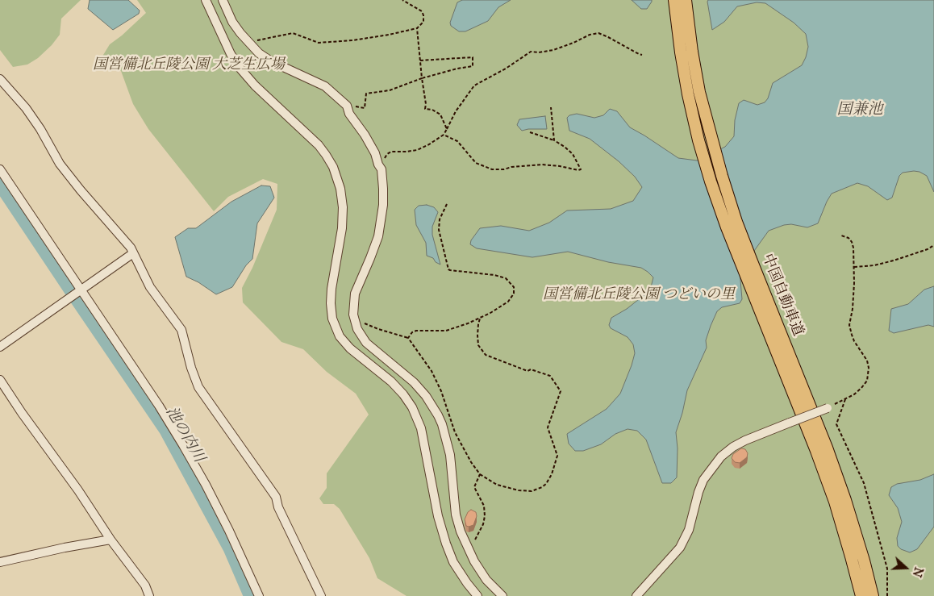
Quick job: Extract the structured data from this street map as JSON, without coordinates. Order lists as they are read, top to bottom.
{
  "streets": {
    "highway": ["中国自動車道"]
  },
  "water": ["国兼池", "池の内川"],
  "parks": ["国営備北丘陵公園 大芝生広場", "国営備北丘陵公園 つどいの里"],
  "north": "right"
}
